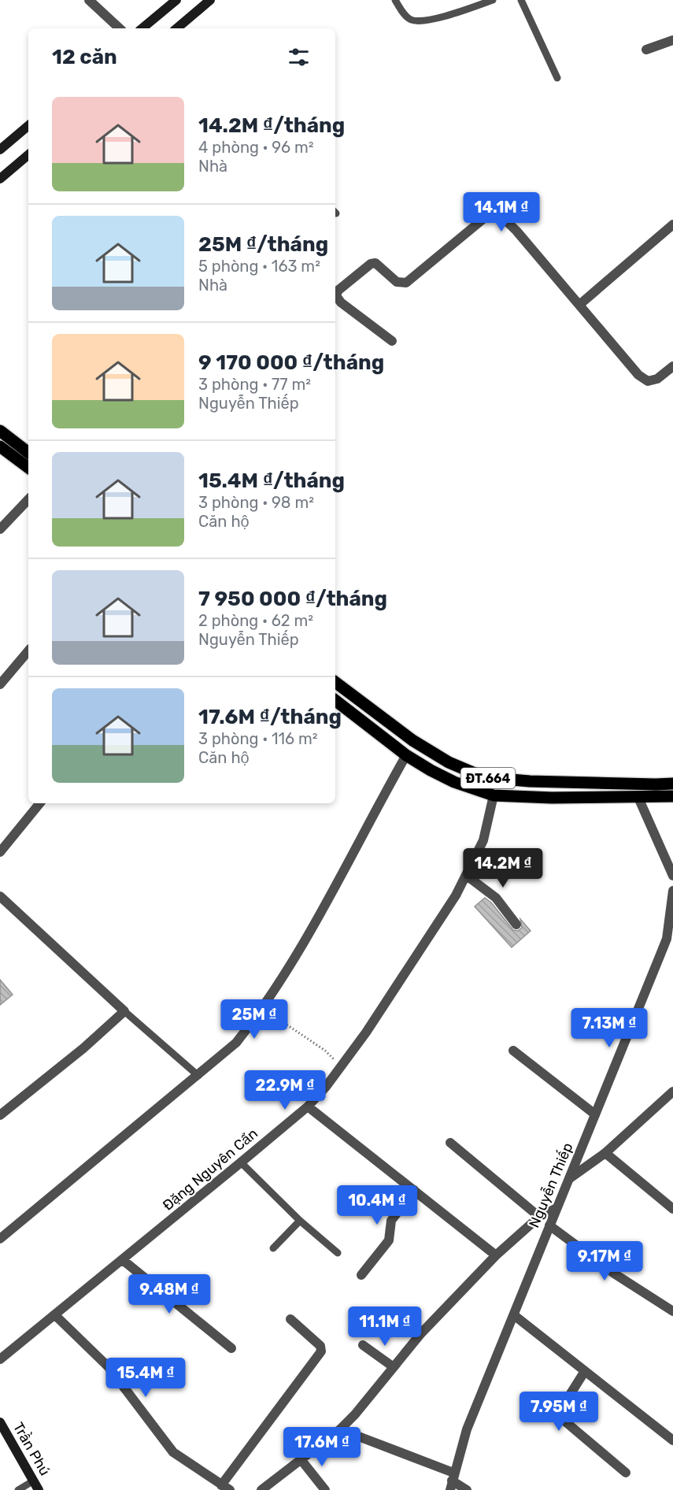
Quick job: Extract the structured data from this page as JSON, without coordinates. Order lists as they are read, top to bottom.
{
  "streets": {
    "main road": ["ĐT.664", "Trần Phú"],
    "street": ["Đặng Nguyên Cẩn", "Nguyễn Thiếp"]
  },
  "crossings": [
    ["ĐT.664", "Đặng Nguyên Cẩn"]
  ],
  "page": {
    "heading": "12 căn",
    "list": [
      {
        "name": "14.2M ₫/tháng",
        "note": "4 phòng · 96 m² · Nhà"
      },
      {
        "name": "25M ₫/tháng",
        "note": "5 phòng · 163 m² · Nhà"
      },
      {
        "name": "9 170 000 ₫/tháng",
        "note": "3 phòng · 77 m² · Nguyễn Thiếp"
      },
      {
        "name": "15.4M ₫/tháng",
        "note": "3 phòng · 98 m² · Căn hộ"
      },
      {
        "name": "7 950 000 ₫/tháng",
        "note": "2 phòng · 62 m² · Nguyễn Thiếp"
      },
      {
        "name": "17.6M ₫/tháng",
        "note": "3 phòng · 116 m² · Căn hộ"
      }
    ],
    "price": [
      "14.1M ₫",
      "14.2M ₫",
      "25M ₫",
      "7.13M ₫",
      "22.9M ₫",
      "10.4M ₫",
      "9.17M ₫",
      "9.48M ₫",
      "11.1M ₫",
      "15.4M ₫",
      "7.95M ₫",
      "17.6M ₫"
    ]
  }
}
